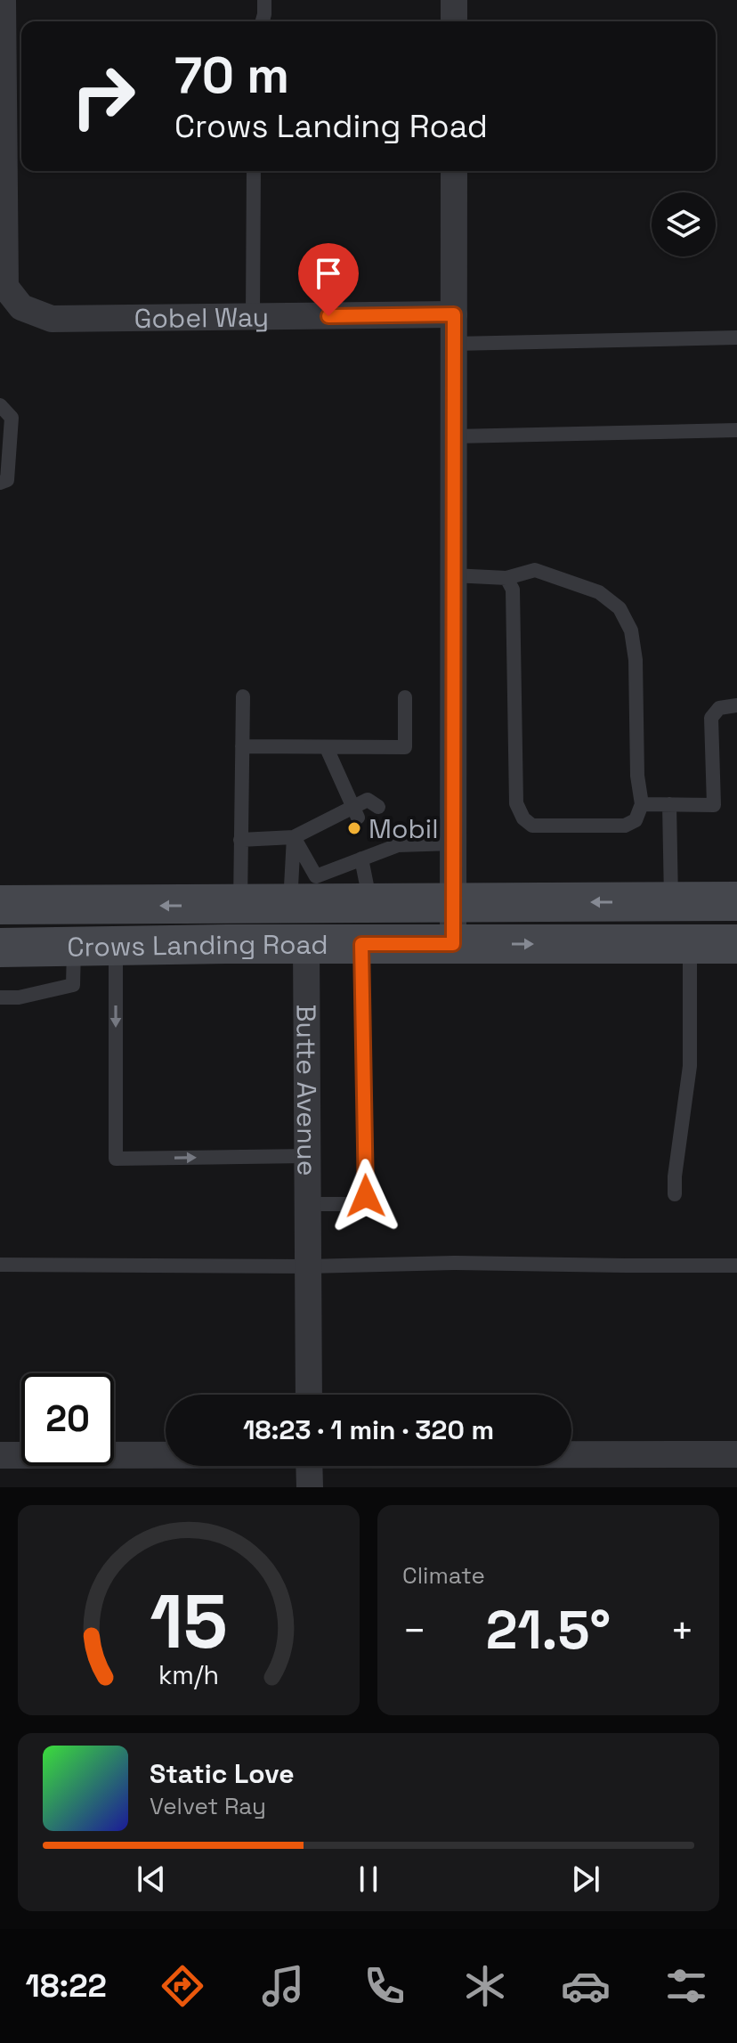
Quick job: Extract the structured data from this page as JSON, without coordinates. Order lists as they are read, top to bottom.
{
  "streets": {
    "main road": ["Crows Landing Road"],
    "street": ["Gobel Way", "Butte Avenue"]
  },
  "crossings": [
    ["Crows Landing Road", "Butte Avenue"]
  ],
  "places": ["Mobil"],
  "page": {
    "turn": ["70 m", "Crows Landing Road"],
    "limit": "20",
    "trip": "18:23 · 1 min · 320 m",
    "tile": "Climate",
    "heat": ["−", "21.5°", "+"],
    "song": ["Static Love", "Velvet Ray"],
    "tabs": "18:22",
    "gauge": ["15", "km/h"]
  }
}
